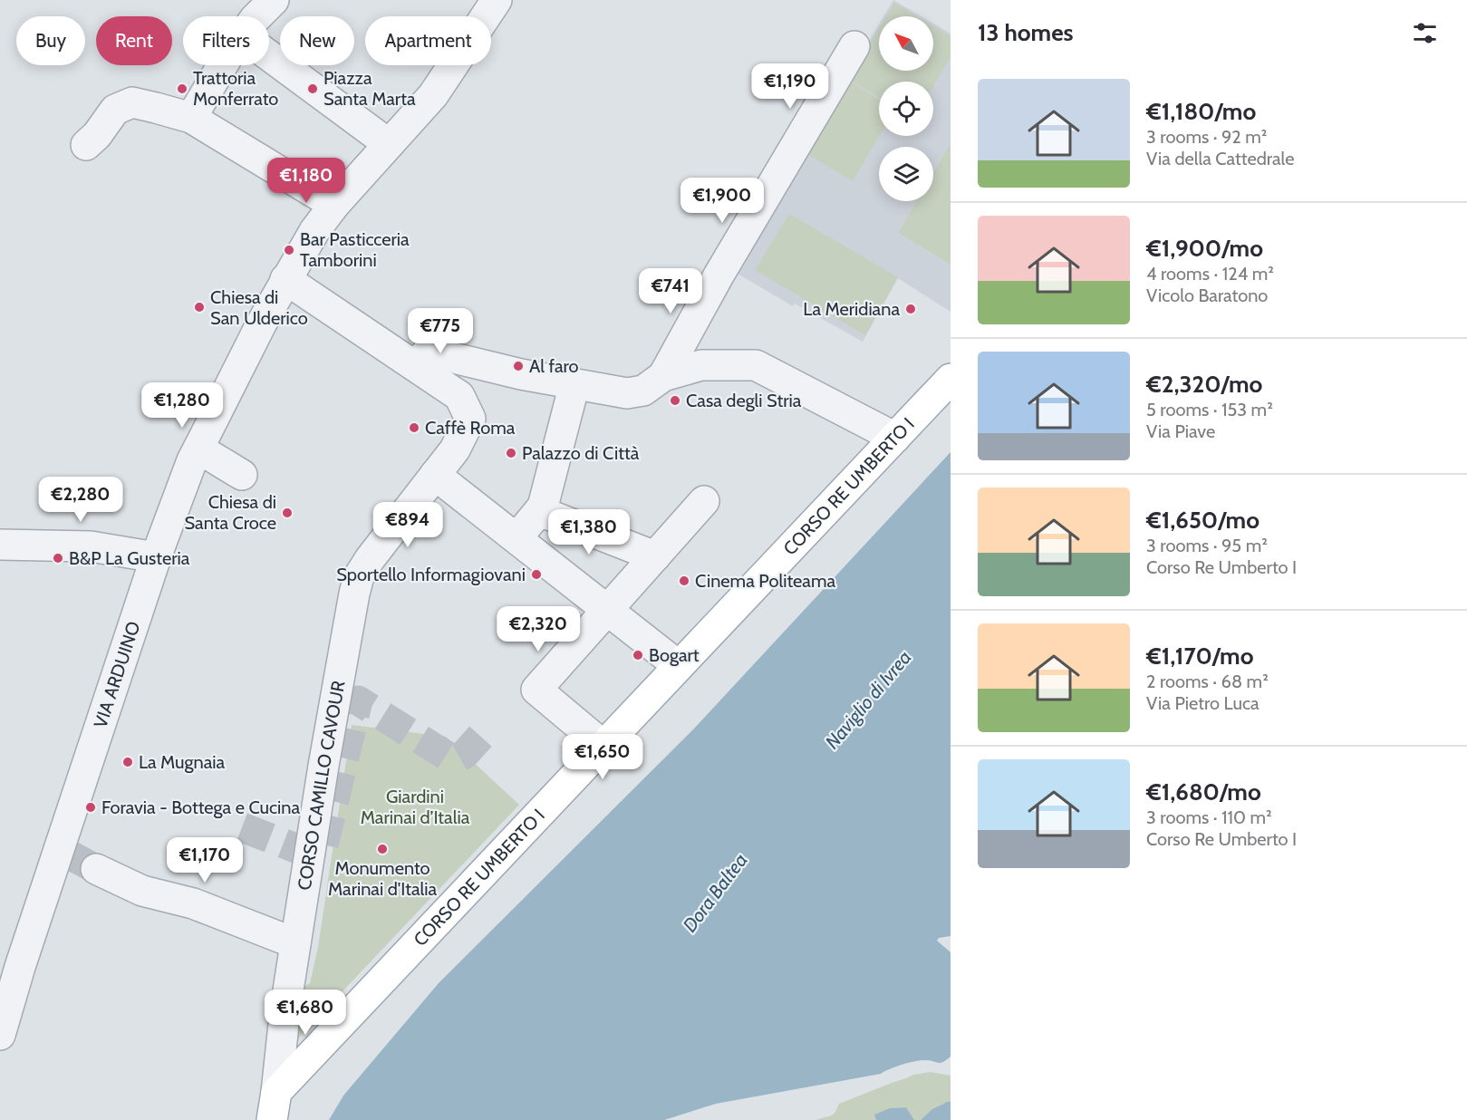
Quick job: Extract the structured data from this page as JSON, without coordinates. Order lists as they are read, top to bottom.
{
  "streets": {
    "main road": ["CORSO RE UMBERTO I"],
    "street": ["VIA ARDUINO", "CORSO CAMILLO CAVOUR"]
  },
  "crossings": [
    ["CORSO RE UMBERTO I", "CORSO CAMILLO CAVOUR"]
  ],
  "water": ["Naviglio di Ivrea", "Dora Baltea"],
  "parks": ["Giardini Marinai d’Italia"],
  "places": [
    "Trattoria Monferrato",
    "Piazza Santa Marta",
    "Bar Pasticceria Tamborini",
    "Chiesa di San Ulderico",
    "La Meridiana",
    "Al faro",
    "Casa degli Stria",
    "Caffè Roma",
    "Palazzo di Città",
    "Chiesa di Santa Croce",
    "B&P La Gusteria",
    "Sportello Informagiovani",
    "Cinema Politeama",
    "Bogart",
    "La Mugnaia",
    "Foravia - Bottega e Cucina",
    "Monumento Marinai d'Italia"
  ],
  "north": "top left",
  "page": {
    "heading": "13 homes",
    "chip": [
      "Buy",
      "Rent",
      "Filters",
      "New",
      "Apartment"
    ],
    "price": [
      "€1,190",
      "€1,180",
      "€1,900",
      "€741",
      "€775",
      "€1,280",
      "€2,280",
      "€894",
      "€1,380",
      "€2,320",
      "€1,650",
      "€1,170",
      "€1,680"
    ],
    "list": [
      {
        "name": "€1,180/mo",
        "note": "3 rooms · 92 m² · Via della Cattedrale"
      },
      {
        "name": "€1,900/mo",
        "note": "4 rooms · 124 m² · Vicolo Baratono"
      },
      {
        "name": "€2,320/mo",
        "note": "5 rooms · 153 m² · Via Piave"
      },
      {
        "name": "€1,650/mo",
        "note": "3 rooms · 95 m² · Corso Re Umberto I"
      },
      {
        "name": "€1,170/mo",
        "note": "2 rooms · 68 m² · Via Pietro Luca"
      },
      {
        "name": "€1,680/mo",
        "note": "3 rooms · 110 m² · Corso Re Umberto I"
      }
    ]
  }
}
